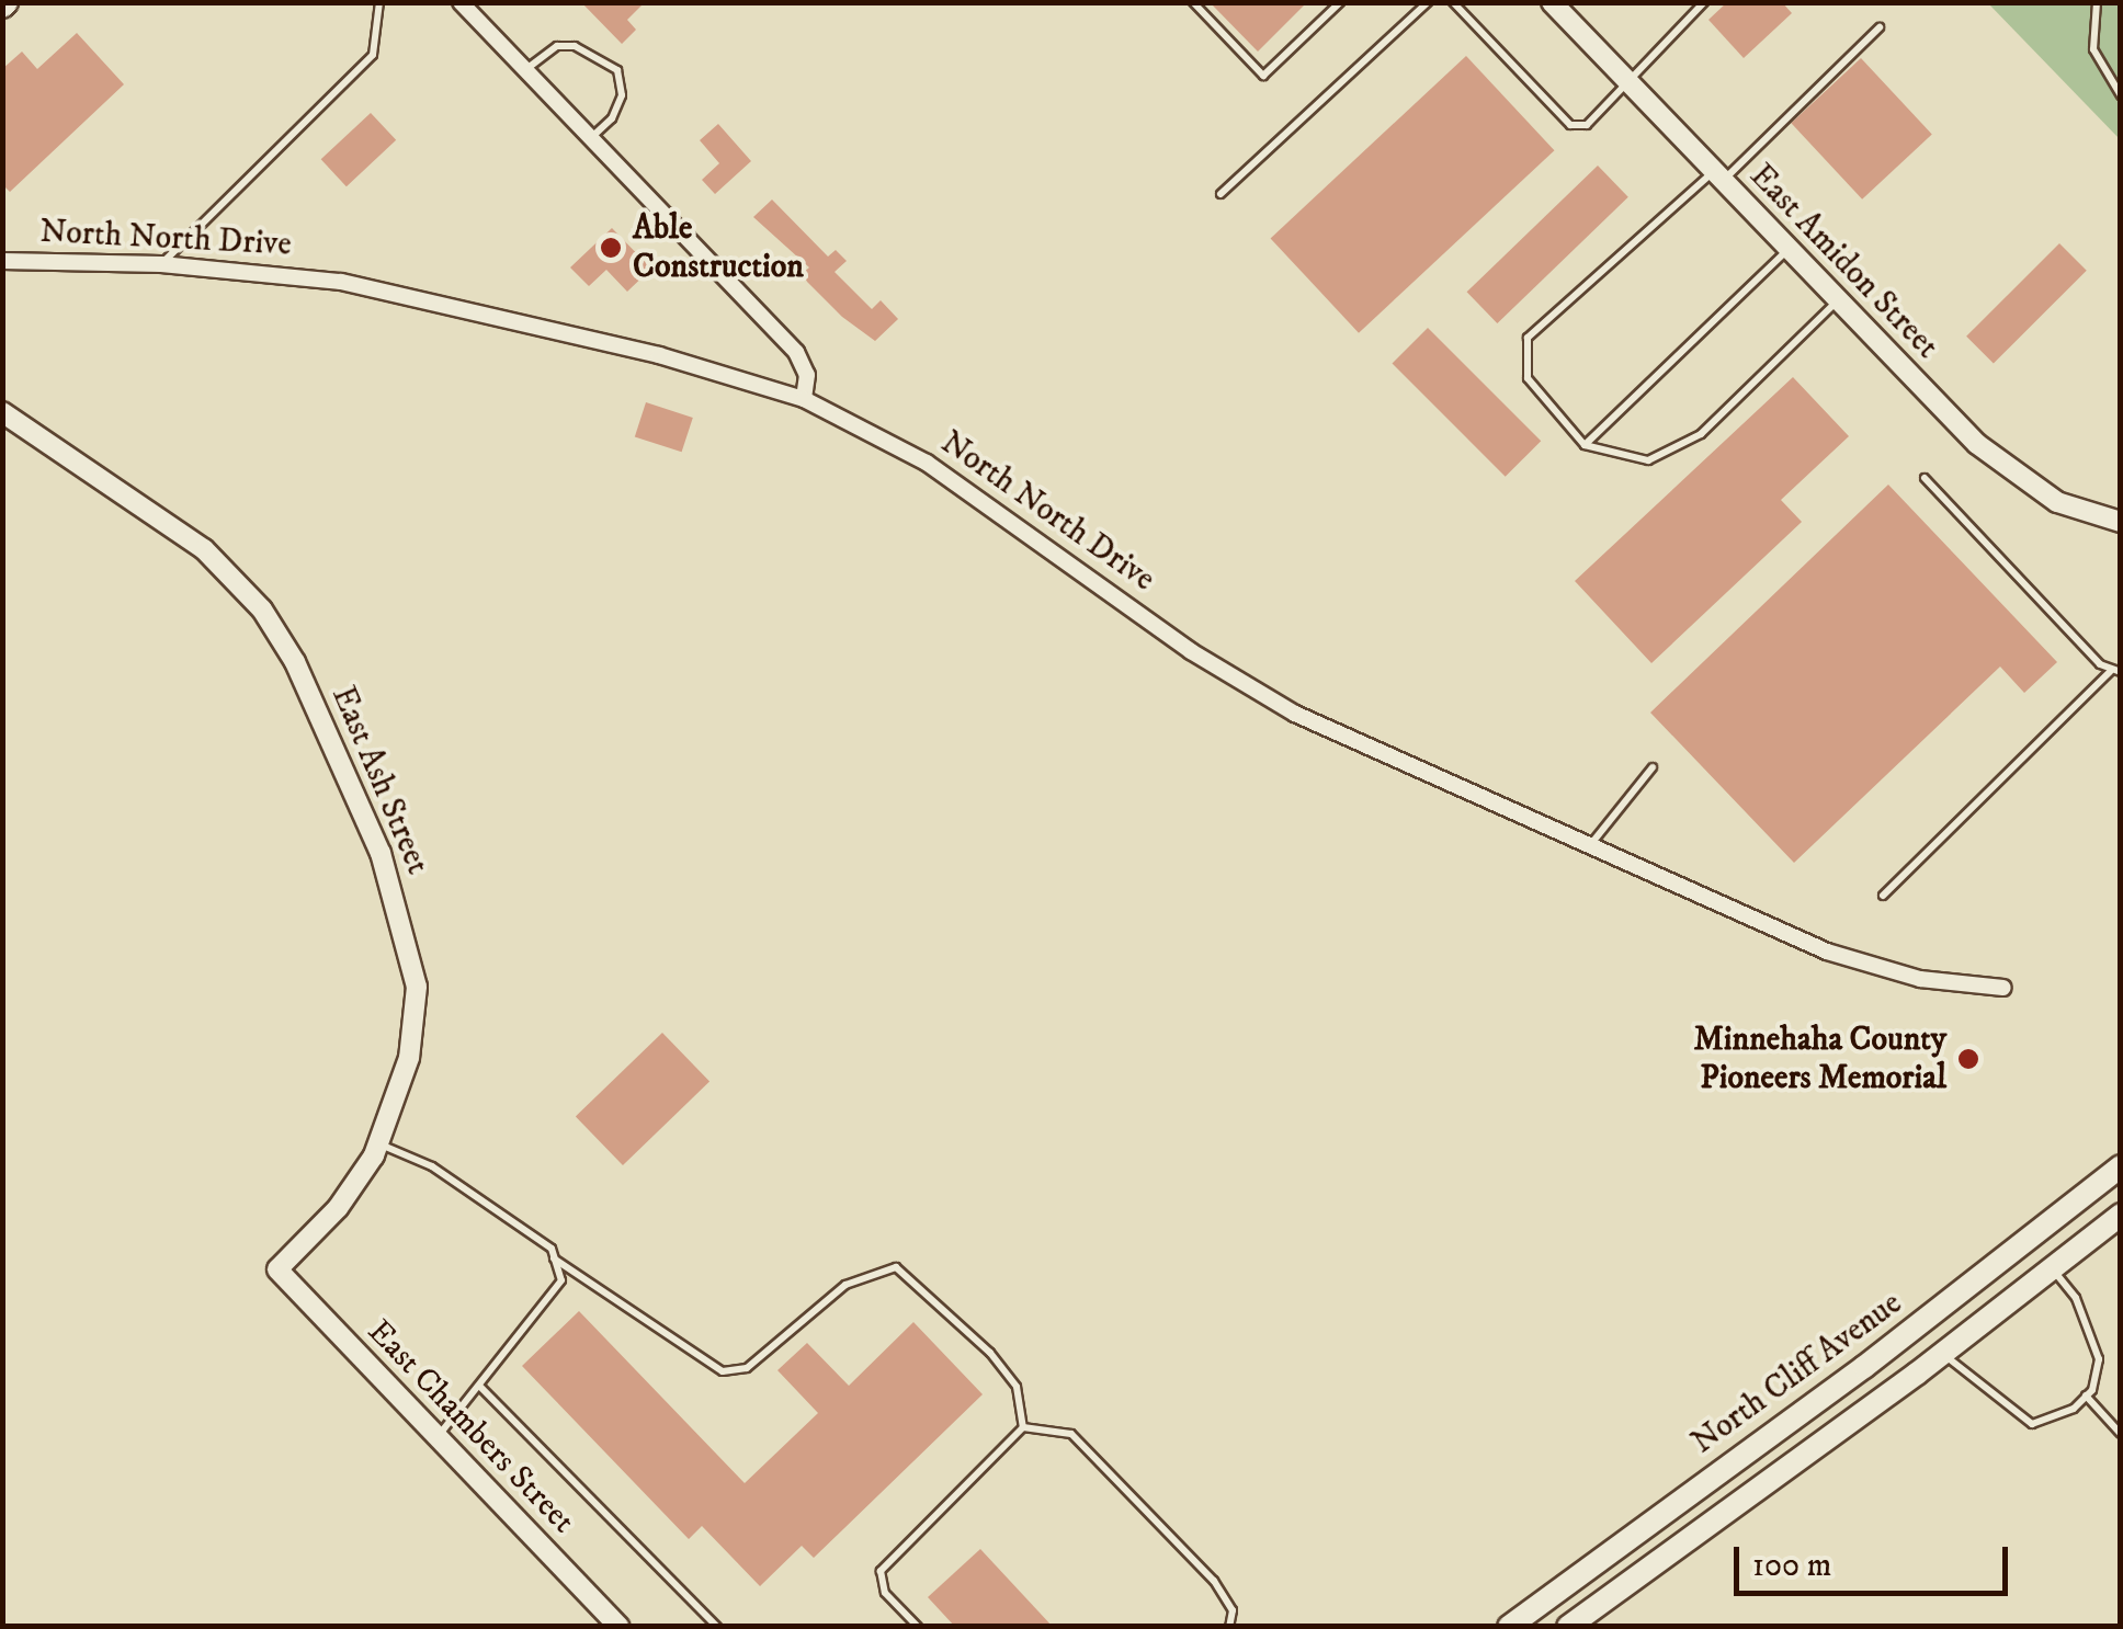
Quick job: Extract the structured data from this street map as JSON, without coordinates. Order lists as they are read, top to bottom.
{
  "streets": {
    "main road": ["North Cliff Avenue"],
    "street": [
      "North North Drive",
      "East Amidon Street",
      "East Ash Street",
      "East Chambers Street"
    ]
  },
  "crossings": [
    ["East Ash Street", "East Chambers Street"]
  ],
  "places": ["Able Construction", "Minnehaha County Pioneers Memorial"],
  "scale_bar": "100 m"
}
